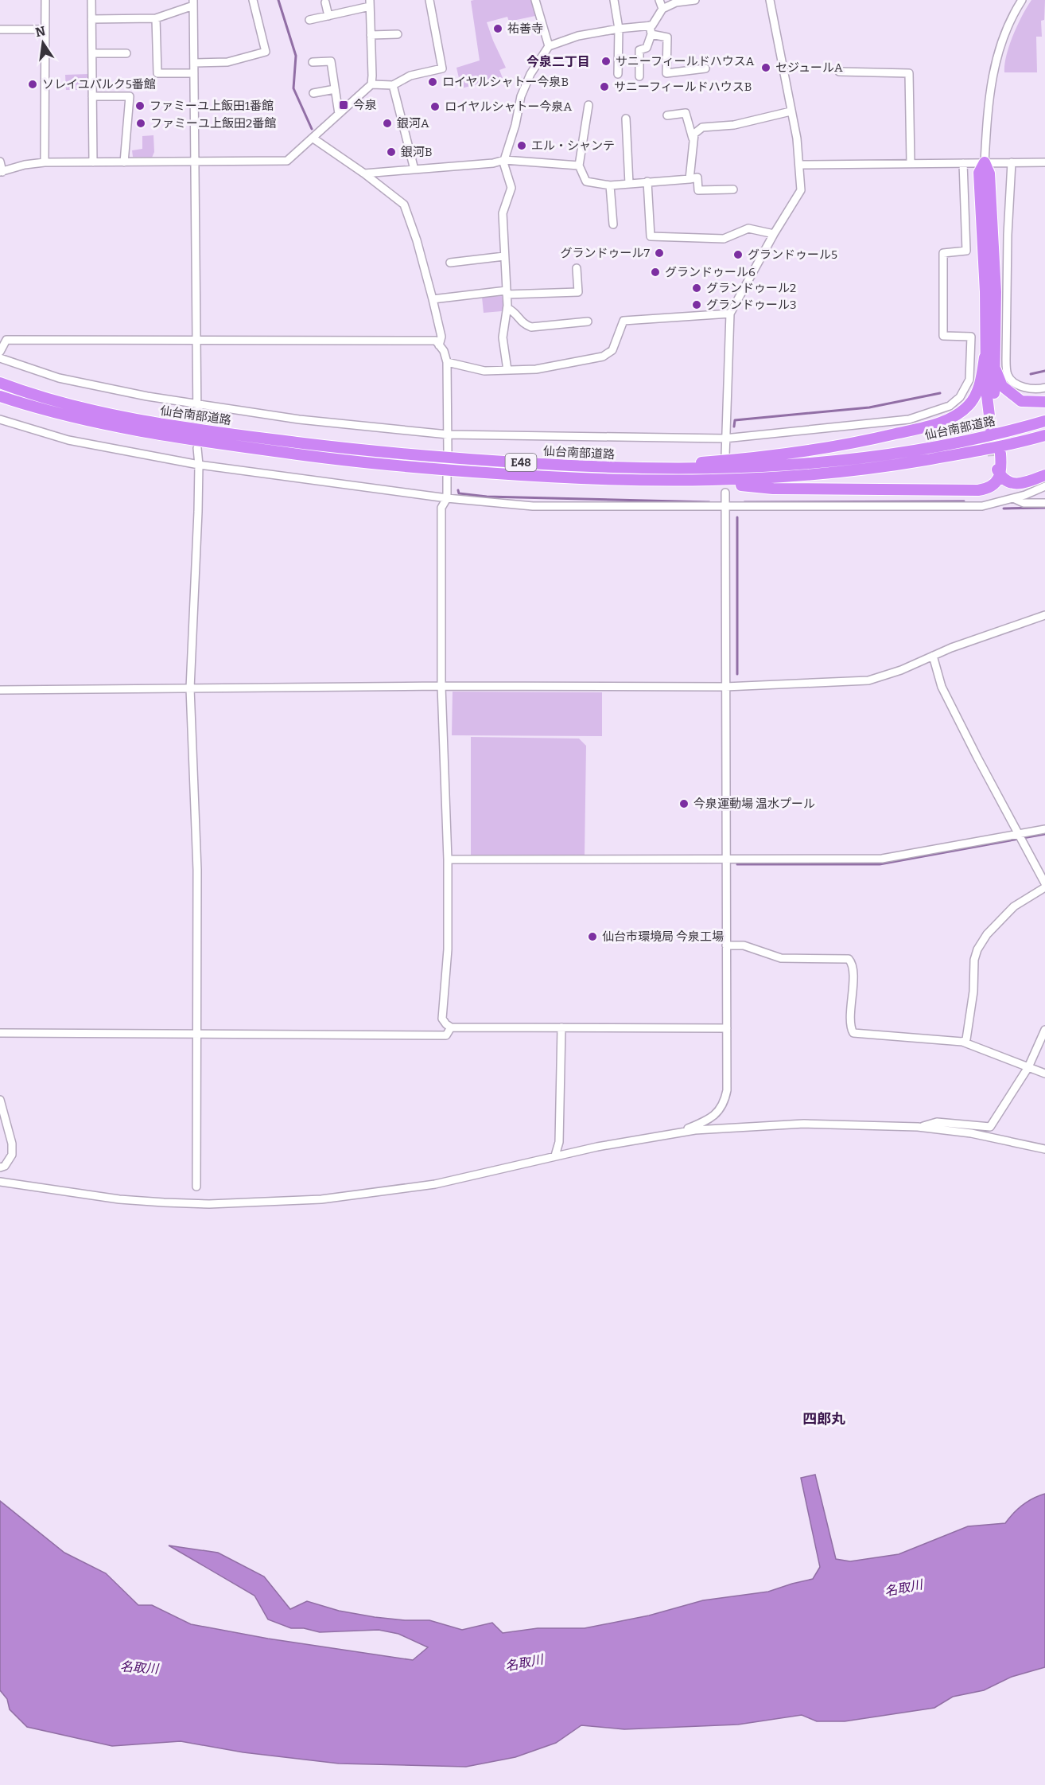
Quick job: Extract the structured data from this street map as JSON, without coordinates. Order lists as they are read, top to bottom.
{
  "streets": {
    "highway": ["仙台南部道路", "E48"]
  },
  "districts": ["今泉二丁目", "四郎丸"],
  "water": ["名取川"],
  "places": {
    "other": [
      "祐善寺",
      "サニーフィールドハウスA",
      "セジュールA",
      "ロイヤルシャトー今泉B",
      "ソレイユパルク5番館",
      "サニーフィールドハウスB",
      "ファミーユ上飯田1番館",
      "ロイヤルシャトー今泉A",
      "ファミーユ上飯田2番館",
      "銀河A",
      "エル・シャンテ",
      "銀河B",
      "グランドゥール7",
      "グランドゥール5",
      "グランドゥール6",
      "グランドゥール2",
      "グランドゥール3",
      "今泉運動場 温水プール",
      "仙台市環境局 今泉工場"
    ],
    "transit": ["今泉"]
  },
  "north": "top"
}
